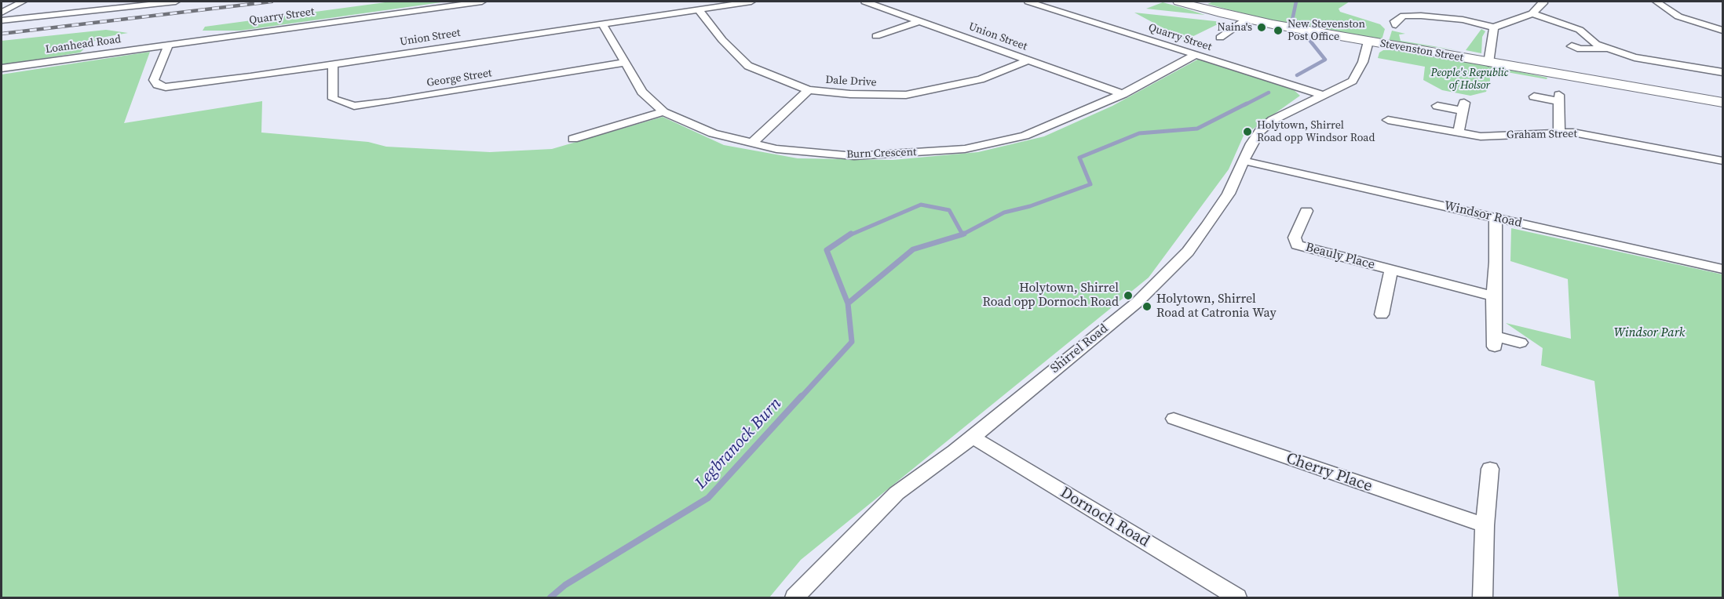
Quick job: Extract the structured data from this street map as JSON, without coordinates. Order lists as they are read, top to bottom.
{
  "streets": {
    "main road": ["Stevenston Street"],
    "street": [
      "Quarry Street",
      "Union Street",
      "Loanhead Road",
      "George Street",
      "Dale Drive",
      "Graham Street",
      "Burn Crescent",
      "Windsor Road",
      "Beauly Place",
      "Shirrel Road",
      "Cherry Place",
      "Dornoch Road"
    ]
  },
  "crossings": [
    ["Quarry Street", "Union Street"],
    ["Quarry Street", "Loanhead Road"],
    ["Quarry Street", "Burn Crescent"],
    ["Quarry Street", "Shirrel Road"],
    ["Union Street", "Loanhead Road"],
    ["Union Street", "George Street"],
    ["Union Street", "Dale Drive"],
    ["Union Street", "Burn Crescent"],
    ["Stevenston Street", "Shirrel Road"],
    ["George Street", "Burn Crescent"],
    ["Windsor Road", "Shirrel Road"],
    ["Shirrel Road", "Dornoch Road"]
  ],
  "water": ["Legbranock Burn"],
  "parks": ["People's Republic of Holsor", "Windsor Park"],
  "places": [
    "Naina's",
    "New Stevenston Post Office",
    "Holytown, Shirrel Road opp Windsor Road",
    "Holytown, Shirrel Road opp Dornoch Road",
    "Holytown, Shirrel Road at Catronia Way"
  ]
}
